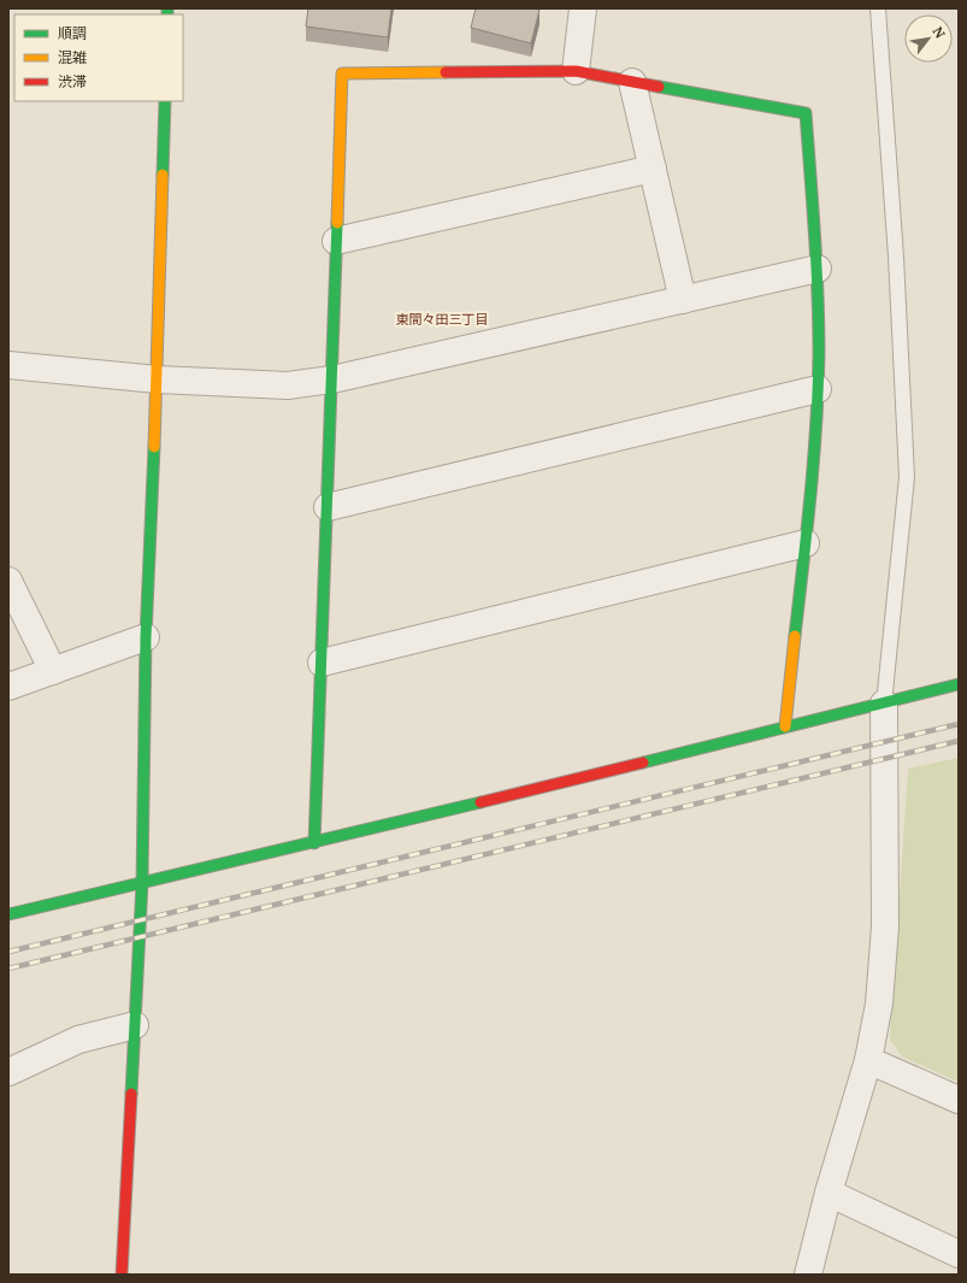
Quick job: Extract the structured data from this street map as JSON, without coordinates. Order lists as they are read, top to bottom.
{
  "districts": ["東間々田三丁目"],
  "legend": ["順調", "混雑", "渋滞"],
  "north": "top right"
}
